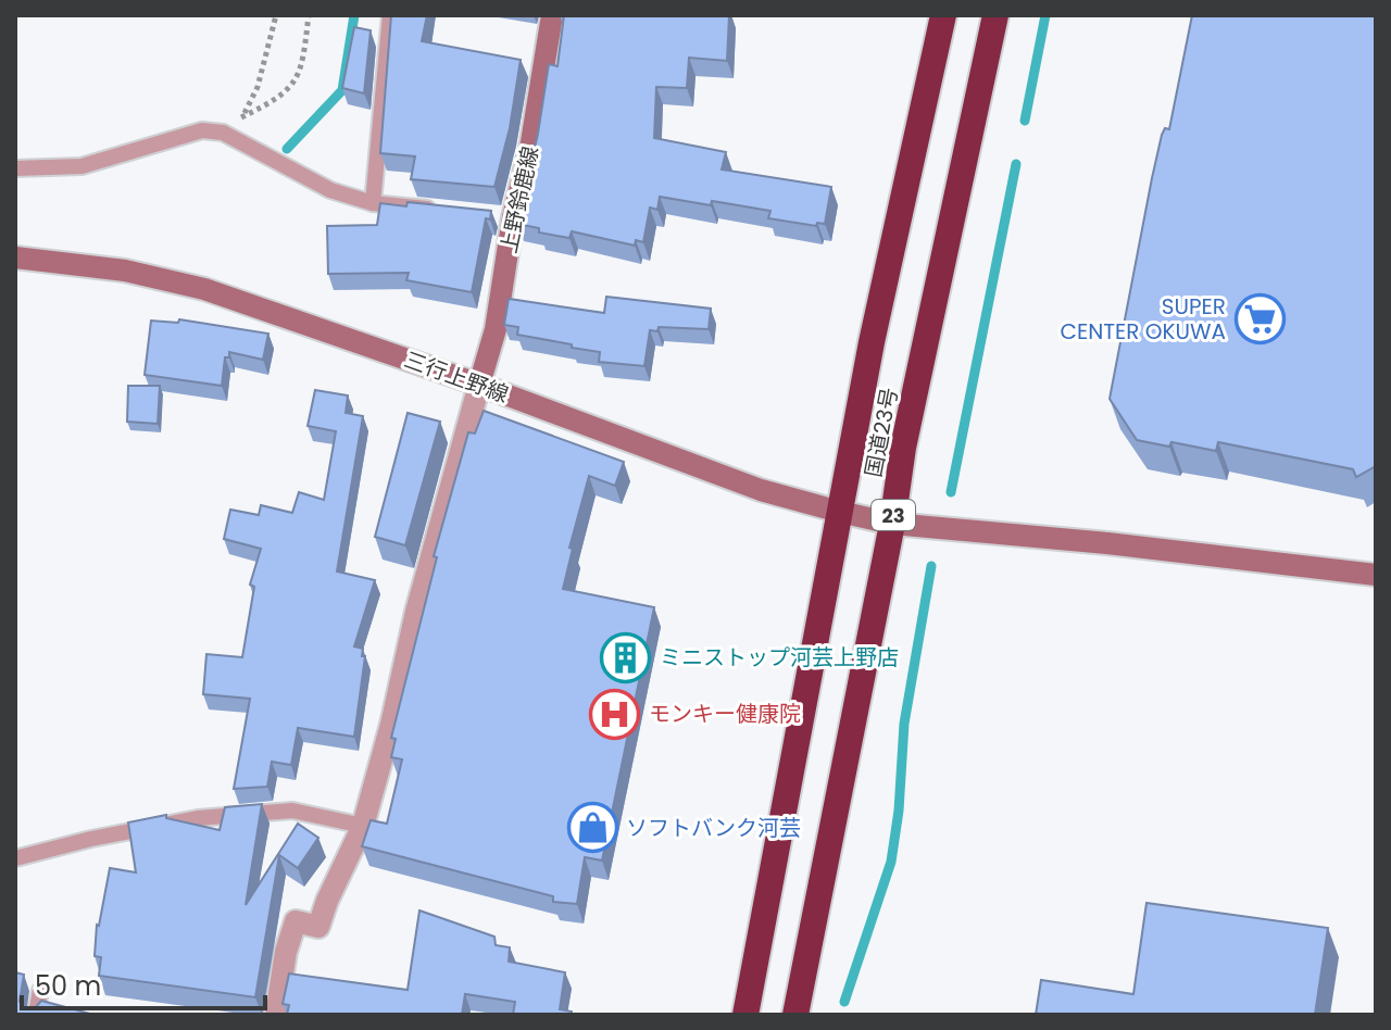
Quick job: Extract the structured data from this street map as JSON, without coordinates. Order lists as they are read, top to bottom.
{
  "streets": {
    "highway": ["国道23号", "23"],
    "main road": ["上野鈴鹿線", "三行上野線"]
  },
  "crossings": [
    ["上野鈴鹿線", "三行上野線"],
    ["三行上野線", "国道23号"]
  ],
  "places": {
    "supermarket": ["SUPER CENTER OKUWA"],
    "building": ["ミニストップ河芸上野店"],
    "hospital": ["モンキー健康院"],
    "shop": ["ソフトバンク河芸"]
  },
  "scale_bar": "50 m"
}
